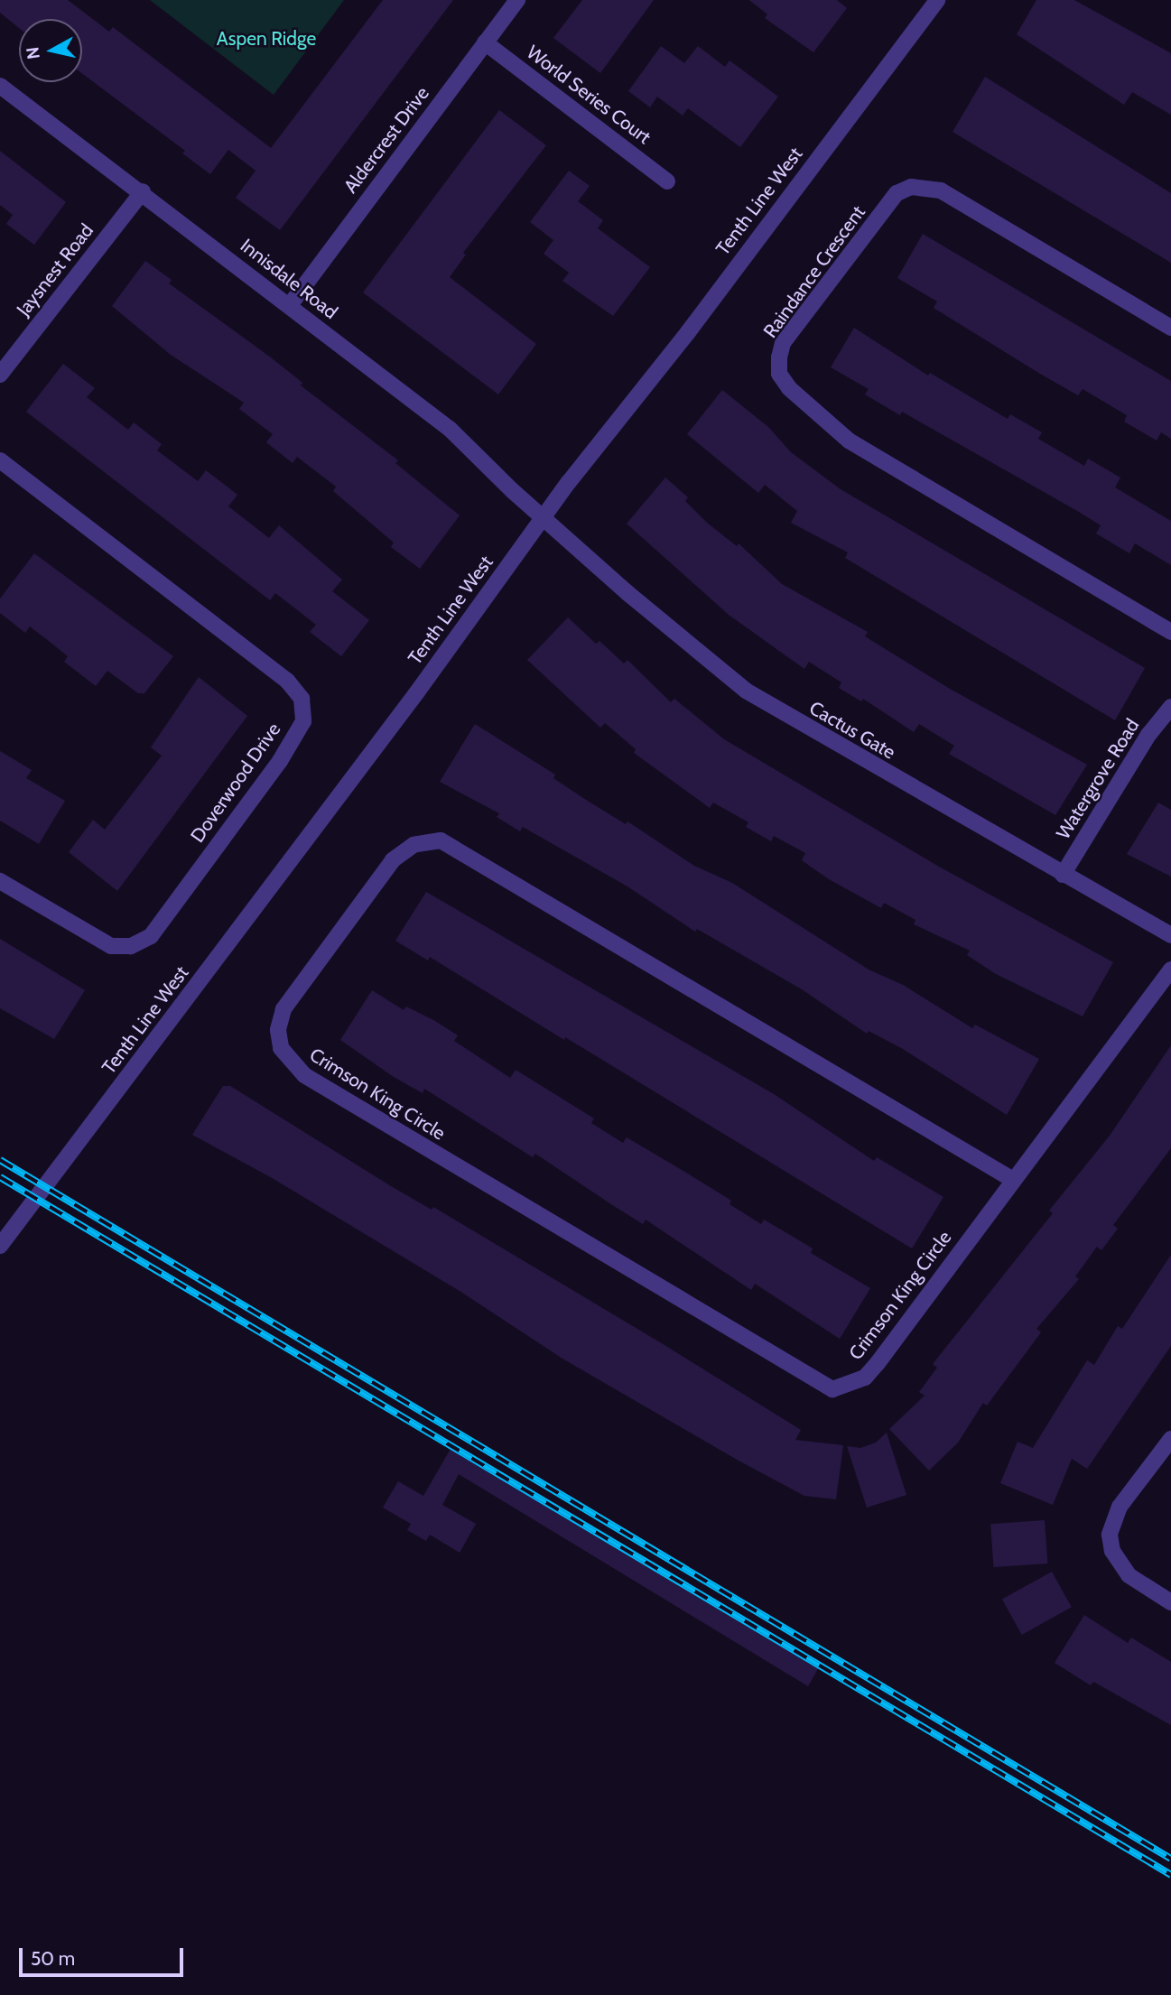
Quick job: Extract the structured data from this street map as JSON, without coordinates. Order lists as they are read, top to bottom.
{
  "streets": {
    "street": [
      "World Series Court",
      "Aldercrest Drive",
      "Tenth Line West",
      "Jaysnest Road",
      "Raindance Crescent",
      "Innisdale Road",
      "Cactus Gate",
      "Watergrove Road",
      "Doverwood Drive",
      "Crimson King Circle"
    ]
  },
  "crossings": [
    ["World Series Court", "Aldercrest Drive"],
    ["Aldercrest Drive", "Innisdale Road"],
    ["Tenth Line West", "Innisdale Road"],
    ["Tenth Line West", "Cactus Gate"],
    ["Jaysnest Road", "Innisdale Road"],
    ["Innisdale Road", "Cactus Gate"],
    ["Cactus Gate", "Watergrove Road"]
  ],
  "parks": ["Aspen Ridge"],
  "scale_bar": "50 m",
  "north": "left"
}
